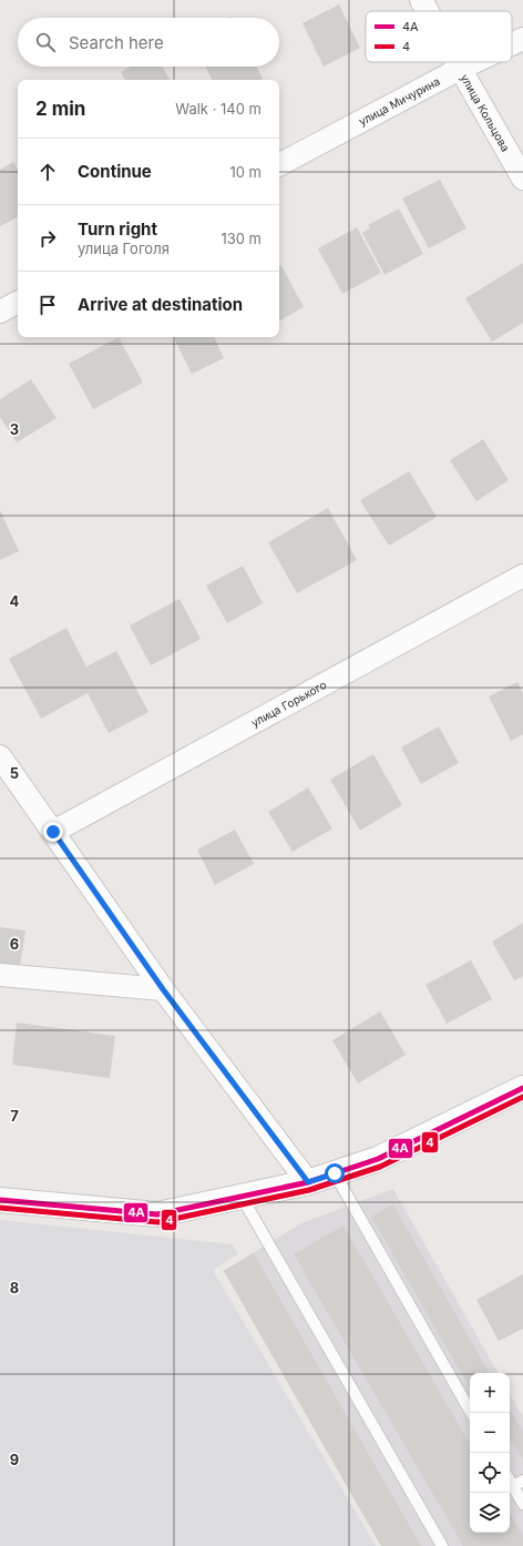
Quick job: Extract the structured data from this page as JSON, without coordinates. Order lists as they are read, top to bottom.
{
  "streets": {
    "street": ["улица Мичурина", "улица Кольцова", "улица Горького"]
  },
  "crossings": [
    ["улица Мичурина", "улица Кольцова"]
  ],
  "lines": ["transit line 4А", "transit line 4"],
  "legend": ["4А", "4"],
  "page": {
    "search": "Search here",
    "heading": ["2 min", "Walk · 140 m"],
    "list": [
      ["Continue", "10 m"],
      ["Turn right", "улица Гоголя", "130 m"],
      "Arrive at destination"
    ],
    "map_buttons": ["+", "−"]
  },
  "grid": {
    "rows": [
      "3",
      "4",
      "5",
      "6",
      "7",
      "8",
      "9"
    ]
  }
}
